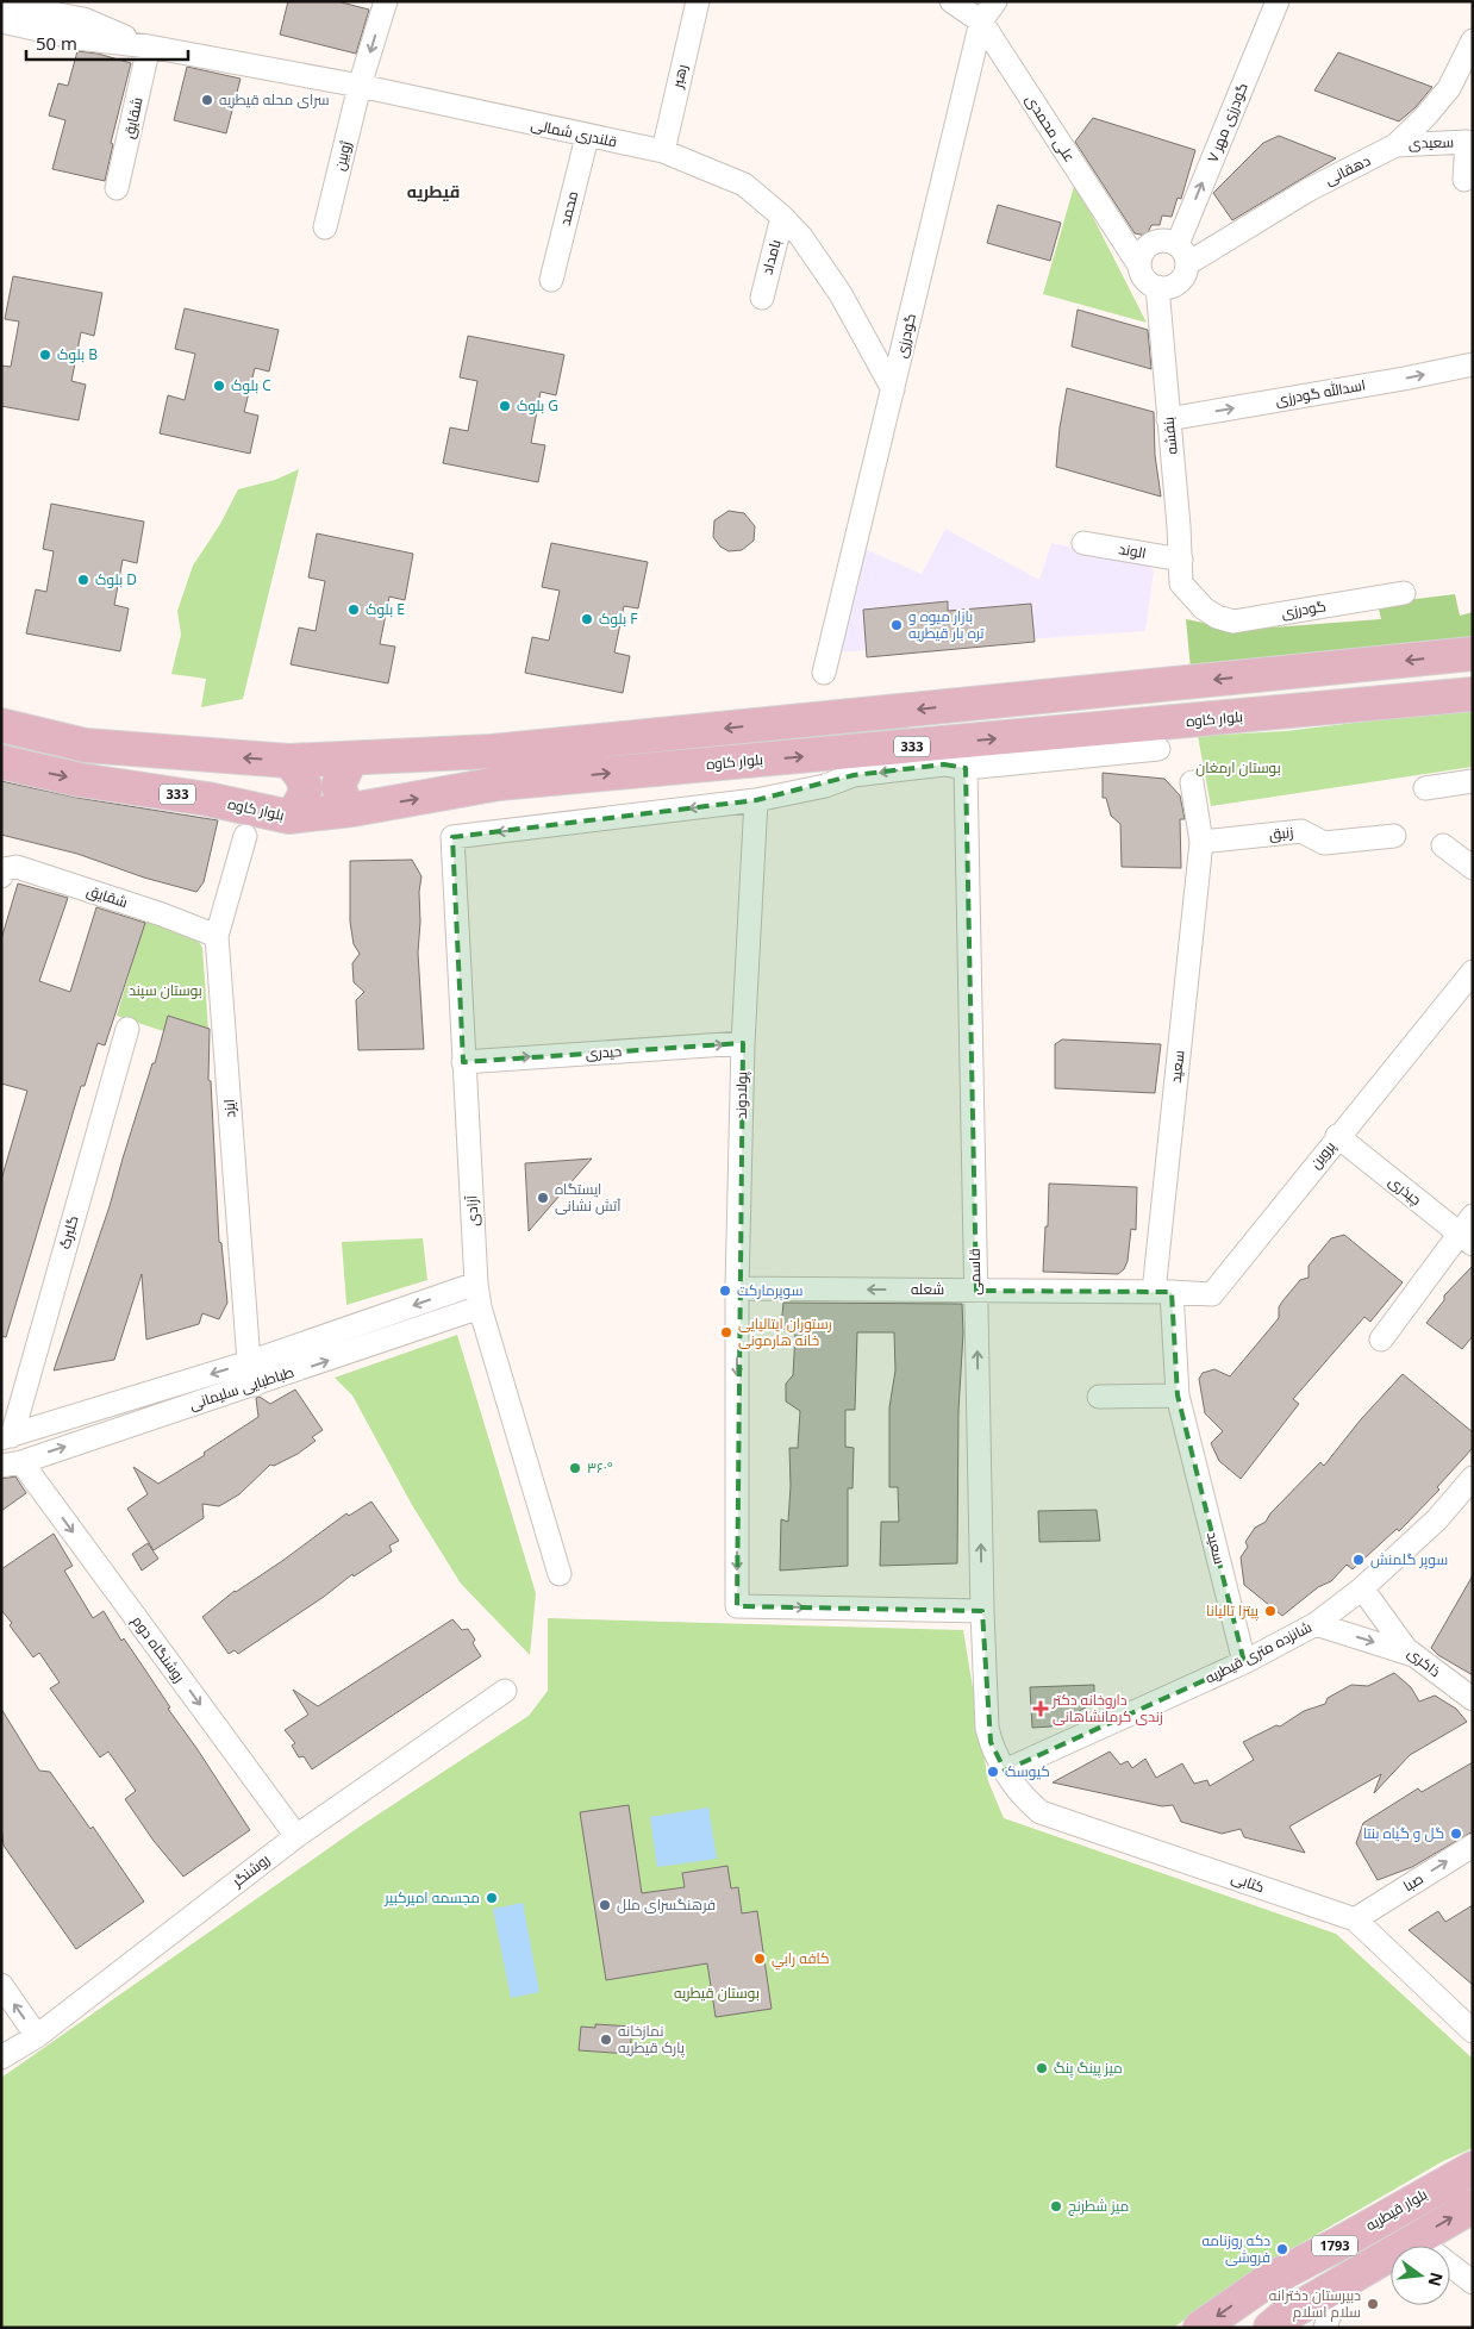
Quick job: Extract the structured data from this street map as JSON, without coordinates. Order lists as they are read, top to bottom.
{
  "streets": {
    "main road": [
      "بلوار کاوه",
      "333",
      "بلوار قیطریه",
      "1793"
    ],
    "street": [
      "رهبر",
      "شقایق",
      "گودرزی مهر ۷",
      "علی محمدی",
      "قلندری شمالی",
      "سعیدی",
      "ژوبین",
      "دهقانی",
      "محمد",
      "بامداد",
      "گودرزی",
      "اسدالله گودرزی",
      "بنفشه",
      "الوند",
      "زنبق",
      "حیدری",
      "سعید",
      "پولادوند",
      "ایزد",
      "پروین",
      "چیذری",
      "آزادی",
      "گلبرگ",
      "قاسمی",
      "شعله",
      "طباطبایی سلیمانی",
      "روشنگاه دوم",
      "شانزده متری قیطریه",
      "ذاکری",
      "روشنگر",
      "کتابی",
      "صبا"
    ]
  },
  "crossings": [
    ["رهبر", "قلندری شمالی"],
    ["شقایق", "قلندری شمالی"],
    ["شقایق", "ایزد"],
    ["گودرزی مهر ۷", "علی محمدی"],
    ["گودرزی مهر ۷", "دهقانی"],
    ["گودرزی مهر ۷", "بنفشه"],
    ["علی محمدی", "دهقانی"],
    ["علی محمدی", "گودرزی"],
    ["علی محمدی", "بنفشه"],
    ["قلندری شمالی", "ژوبین"],
    ["قلندری شمالی", "محمد"],
    ["قلندری شمالی", "بامداد"],
    ["قلندری شمالی", "گودرزی"],
    ["سعیدی", "دهقانی"],
    ["دهقانی", "بنفشه"],
    ["گودرزی", "بنفشه"],
    ["اسدالله گودرزی", "بنفشه"],
    ["بنفشه", "الوند"],
    ["زنبق", "سعید"],
    ["حیدری", "پولادوند"],
    ["حیدری", "آزادی"],
    ["سعید", "پروین"],
    ["سعید", "شعله"],
    ["سعید", "شانزده متری قیطریه"],
    ["پولادوند", "آزادی"],
    ["پولادوند", "قاسمی"],
    ["پولادوند", "شعله"],
    ["ایزد", "طباطبایی سلیمانی"],
    ["پروین", "چیذری"],
    ["پروین", "شعله"],
    ["آزادی", "طباطبایی سلیمانی"],
    ["گلبرگ", "طباطبایی سلیمانی"],
    ["قاسمی", "شعله"],
    ["قاسمی", "شانزده متری قیطریه"],
    ["قاسمی", "کتابی"],
    ["طباطبایی سلیمانی", "روشنگاه دوم"],
    ["روشنگاه دوم", "روشنگر"],
    ["شانزده متری قیطریه", "ذاکری"],
    ["شانزده متری قیطریه", "کتابی"],
    ["کتابی", "صبا"]
  ],
  "one_way": [
    "گودرزی مهر ۷",
    "ژوبین",
    "اسدالله گودرزی",
    "حیدری",
    "شعله",
    "روشنگاه دوم",
    "صبا"
  ],
  "districts": ["قیطریه"],
  "parks": ["بوستان ارمغان", "بوستان سپند", "بوستان قیطریه"],
  "places": {
    "other": [
      "سرای محله قیطریه",
      "بلوک B",
      "بلوک C",
      "بلوک G",
      "بلوک D",
      "بلوک E",
      "بلوک F",
      "بازار میوه و تره بار قیطریه",
      "ایستگاه آتش نشانی",
      "سوپرمارکت",
      "رستوران ایتالیایی خانه هارمونی",
      "۳۶۰°",
      "سوپر گلمنش",
      "پیتزا تالیانا",
      "کیوسک",
      "گل و گیاه بنتا",
      "مجسمه امیرکبیر",
      "فرهنگسرای ملل",
      "كافه رابي",
      "نمازخانه پارک قیطریه",
      "میز پینگ پنگ",
      "میز شطرنج",
      "دکه روزنامه فروشی",
      "دبیرستان دخترانه سلام اسلام"
    ],
    "health": ["داروخانه دکتر زندی کرمانشاهانی"]
  },
  "scale_bar": "50 m",
  "north": "right"
}
